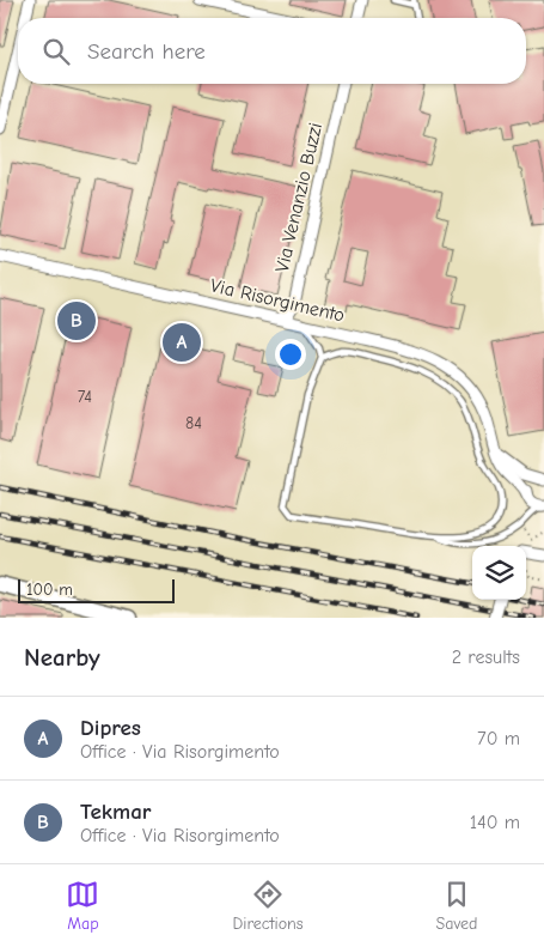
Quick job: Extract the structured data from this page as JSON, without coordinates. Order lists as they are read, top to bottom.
{
  "streets": {
    "street": ["Via Venanzio Buzzi", "Via Risorgimento"]
  },
  "crossings": [
    ["Via Venanzio Buzzi", "Via Risorgimento"]
  ],
  "house_numbers": ["74", "84"],
  "scale_bar": "100 m",
  "page": {
    "search": "Search here",
    "pins": ["B", "A"],
    "scale": "100 m",
    "heading": ["Nearby", "2 results"],
    "list": [
      {
        "mark": "A",
        "name": "Dipres",
        "note": "Office · Via Risorgimento",
        "value": "70 m"
      },
      {
        "mark": "B",
        "name": "Tekmar",
        "note": "Office · Via Risorgimento",
        "value": "140 m"
      }
    ],
    "nav": ["Map", "Directions", "Saved"]
  }
}
